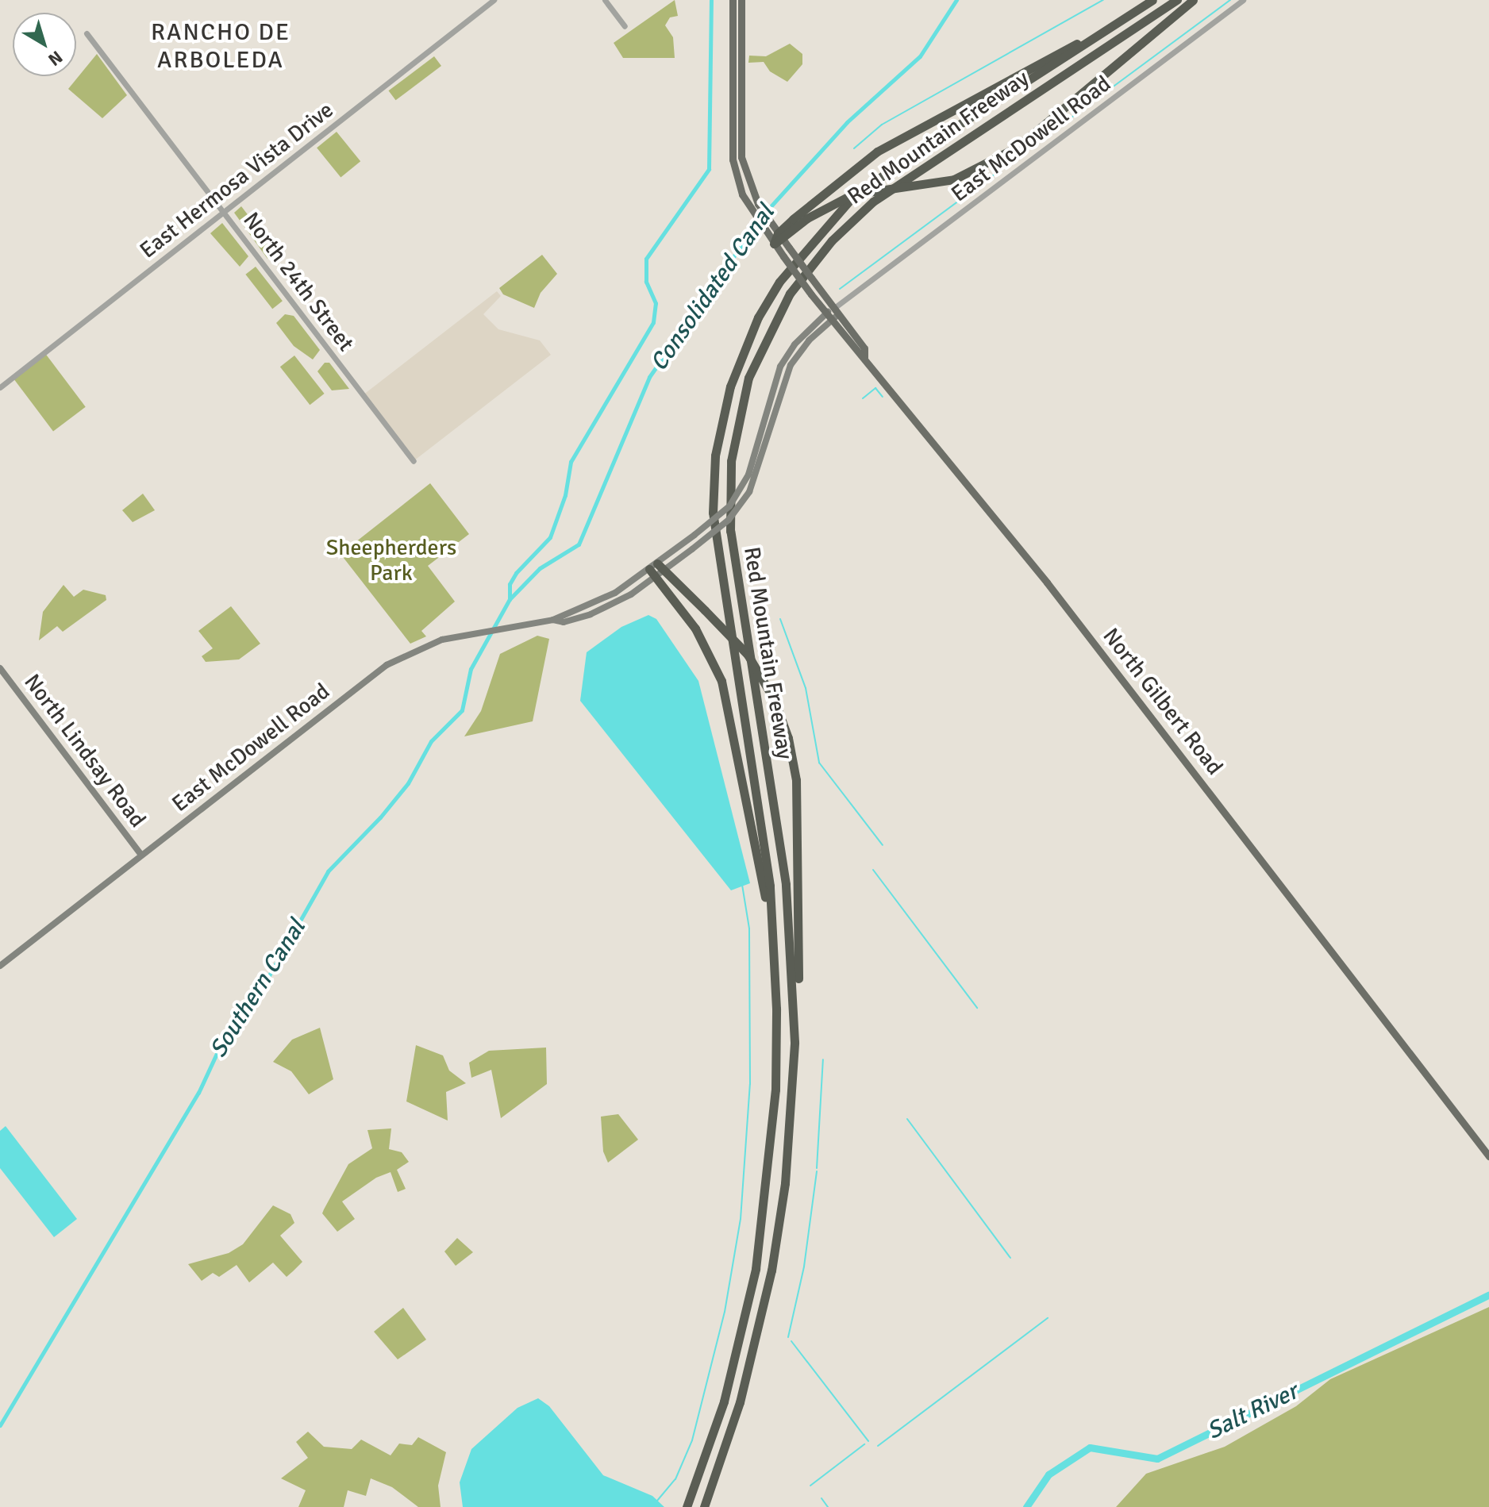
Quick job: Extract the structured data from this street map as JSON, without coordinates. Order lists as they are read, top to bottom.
{
  "streets": {
    "highway": ["Red Mountain Freeway"],
    "main road": ["East McDowell Road", "North Gilbert Road", "North Lindsay Road"],
    "street": ["East Hermosa Vista Drive", "North 24th Street"]
  },
  "crossings": [
    ["East McDowell Road", "North Gilbert Road"],
    ["East McDowell Road", "North Lindsay Road"],
    ["East Hermosa Vista Drive", "North 24th Street"]
  ],
  "districts": ["RANCHO DE ARBOLEDA"],
  "water": ["Consolidated Canal", "Southern Canal", "Salt River"],
  "parks": ["Sheepherders Park"],
  "north": "bottom right"
}
